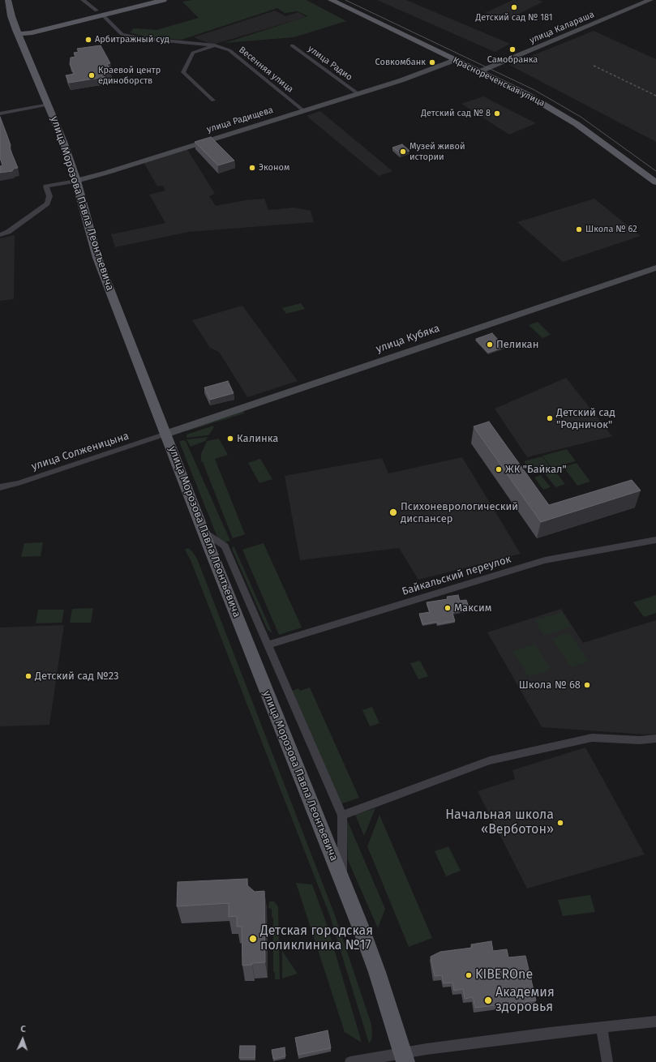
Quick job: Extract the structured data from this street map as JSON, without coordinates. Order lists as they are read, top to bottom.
{
  "streets": {
    "main road": ["Краснореченская улица", "улица Морозова Павла Леонтьевича"],
    "street": [
      "улица Калараша",
      "улица Радио",
      "Весенняя улица",
      "улица Радищева",
      "улица Кубяка",
      "улица Солженицына",
      "Байкальский переулок"
    ]
  },
  "crossings": [
    ["улица Калараша", "Краснореченская улица"],
    ["улица Радио", "улица Радищева"],
    ["Весенняя улица", "улица Радищева"],
    ["Краснореченская улица", "улица Радищева"],
    ["улица Радищева", "улица Морозова Павла Леонтьевича"],
    ["улица Морозова Павла Леонтьевича", "улица Кубяка"],
    ["улица Морозова Павла Леонтьевича", "улица Солженицына"],
    ["улица Кубяка", "улица Солженицына"]
  ],
  "places": [
    "Детский сад № 181",
    "Арбитражный суд",
    "Самобранка",
    "Совкомбанк",
    "Краевой центр единоборств",
    "Детский сад № 8",
    "Музей живой истории",
    "Эконом",
    "Школа № 62",
    "Пеликан",
    "Детский сад \"Родничок\"",
    "Калинка",
    "ЖК \"Байкал\"",
    "Психоневрологический диспансер",
    "Максим",
    "Детский сад №23",
    "Школа № 68",
    "Начальная школа «Верботон»",
    "Детская городская поликлиника №17",
    "KIBEROne",
    "Академия здоровья"
  ],
  "north": "top"
}
